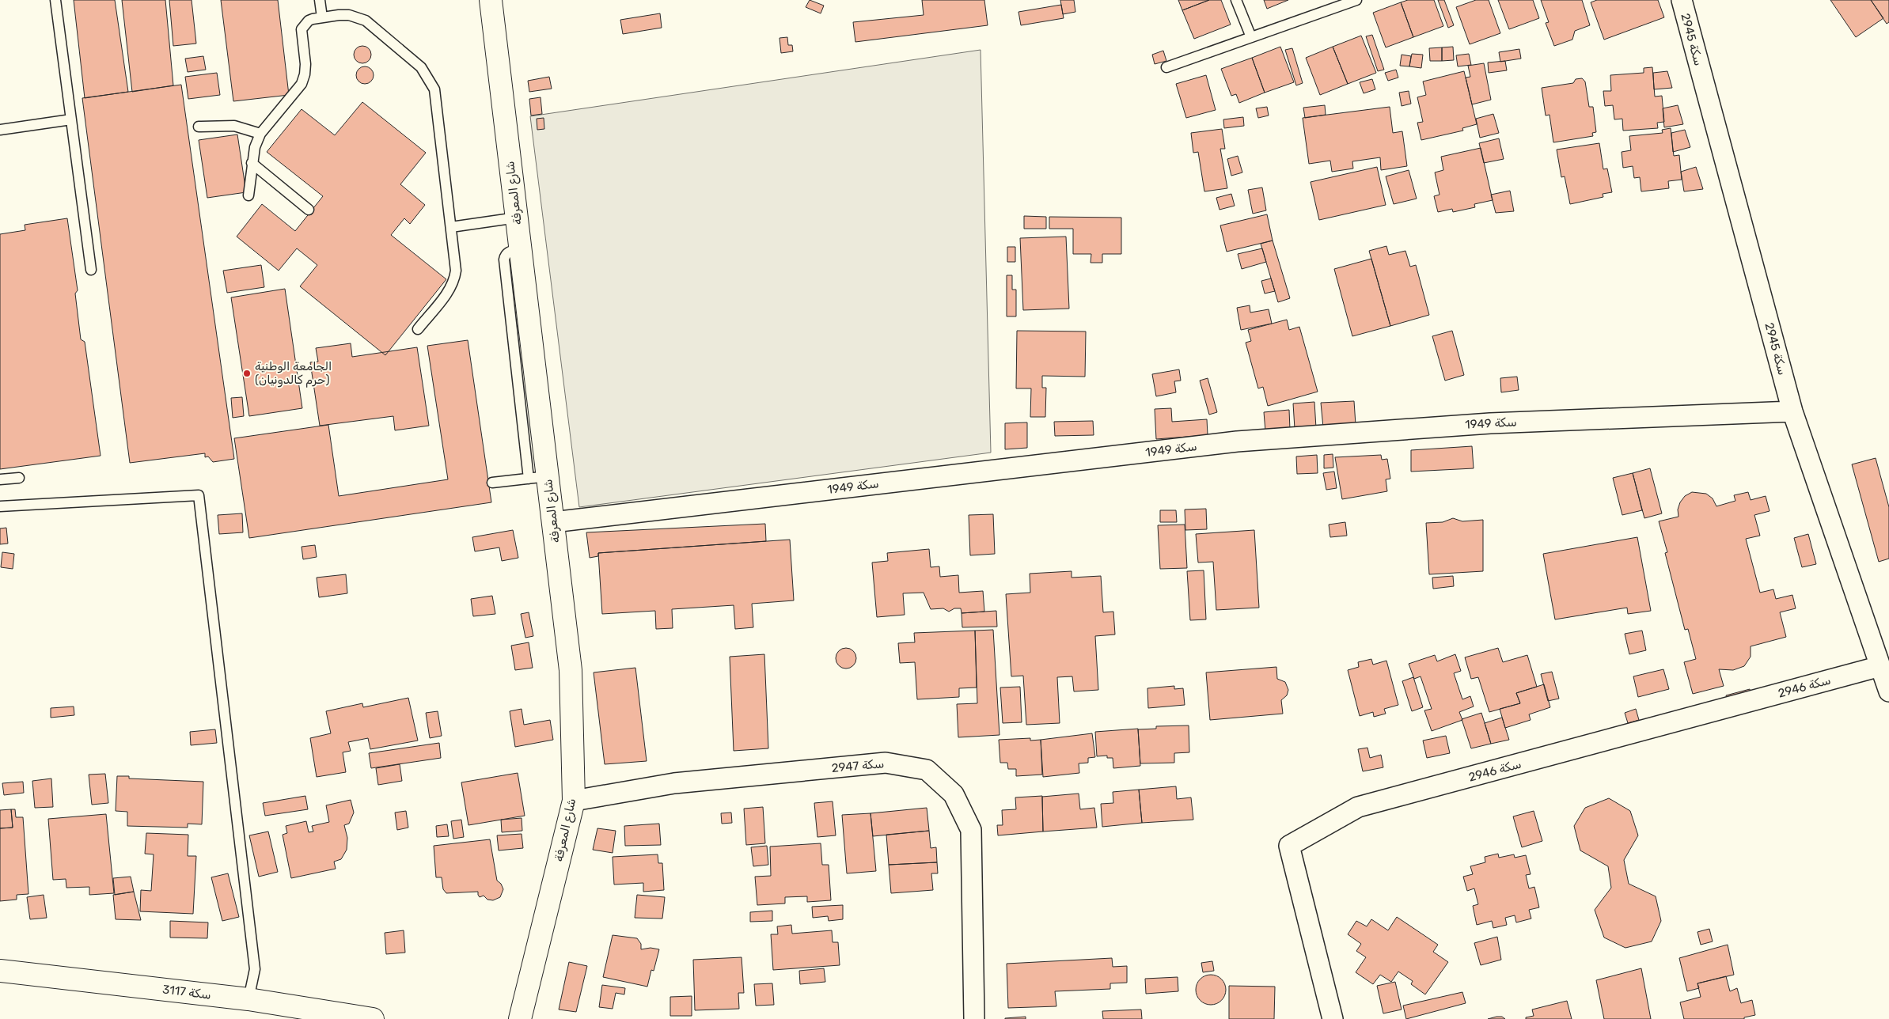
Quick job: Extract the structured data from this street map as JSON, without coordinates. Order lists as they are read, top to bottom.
{
  "streets": {
    "street": [
      "سكة 2945",
      "شارع المعرفة",
      "سكة 1949",
      "سكة 2946",
      "سكة 2947",
      "سكة 3117"
    ]
  },
  "crossings": [
    ["سكة 2945", "سكة 1949"],
    ["سكة 2945", "سكة 2946"],
    ["شارع المعرفة", "سكة 1949"],
    ["شارع المعرفة", "سكة 2947"]
  ],
  "places": ["الجامعة الوطنية (حرم كالدونيان)"]
}
